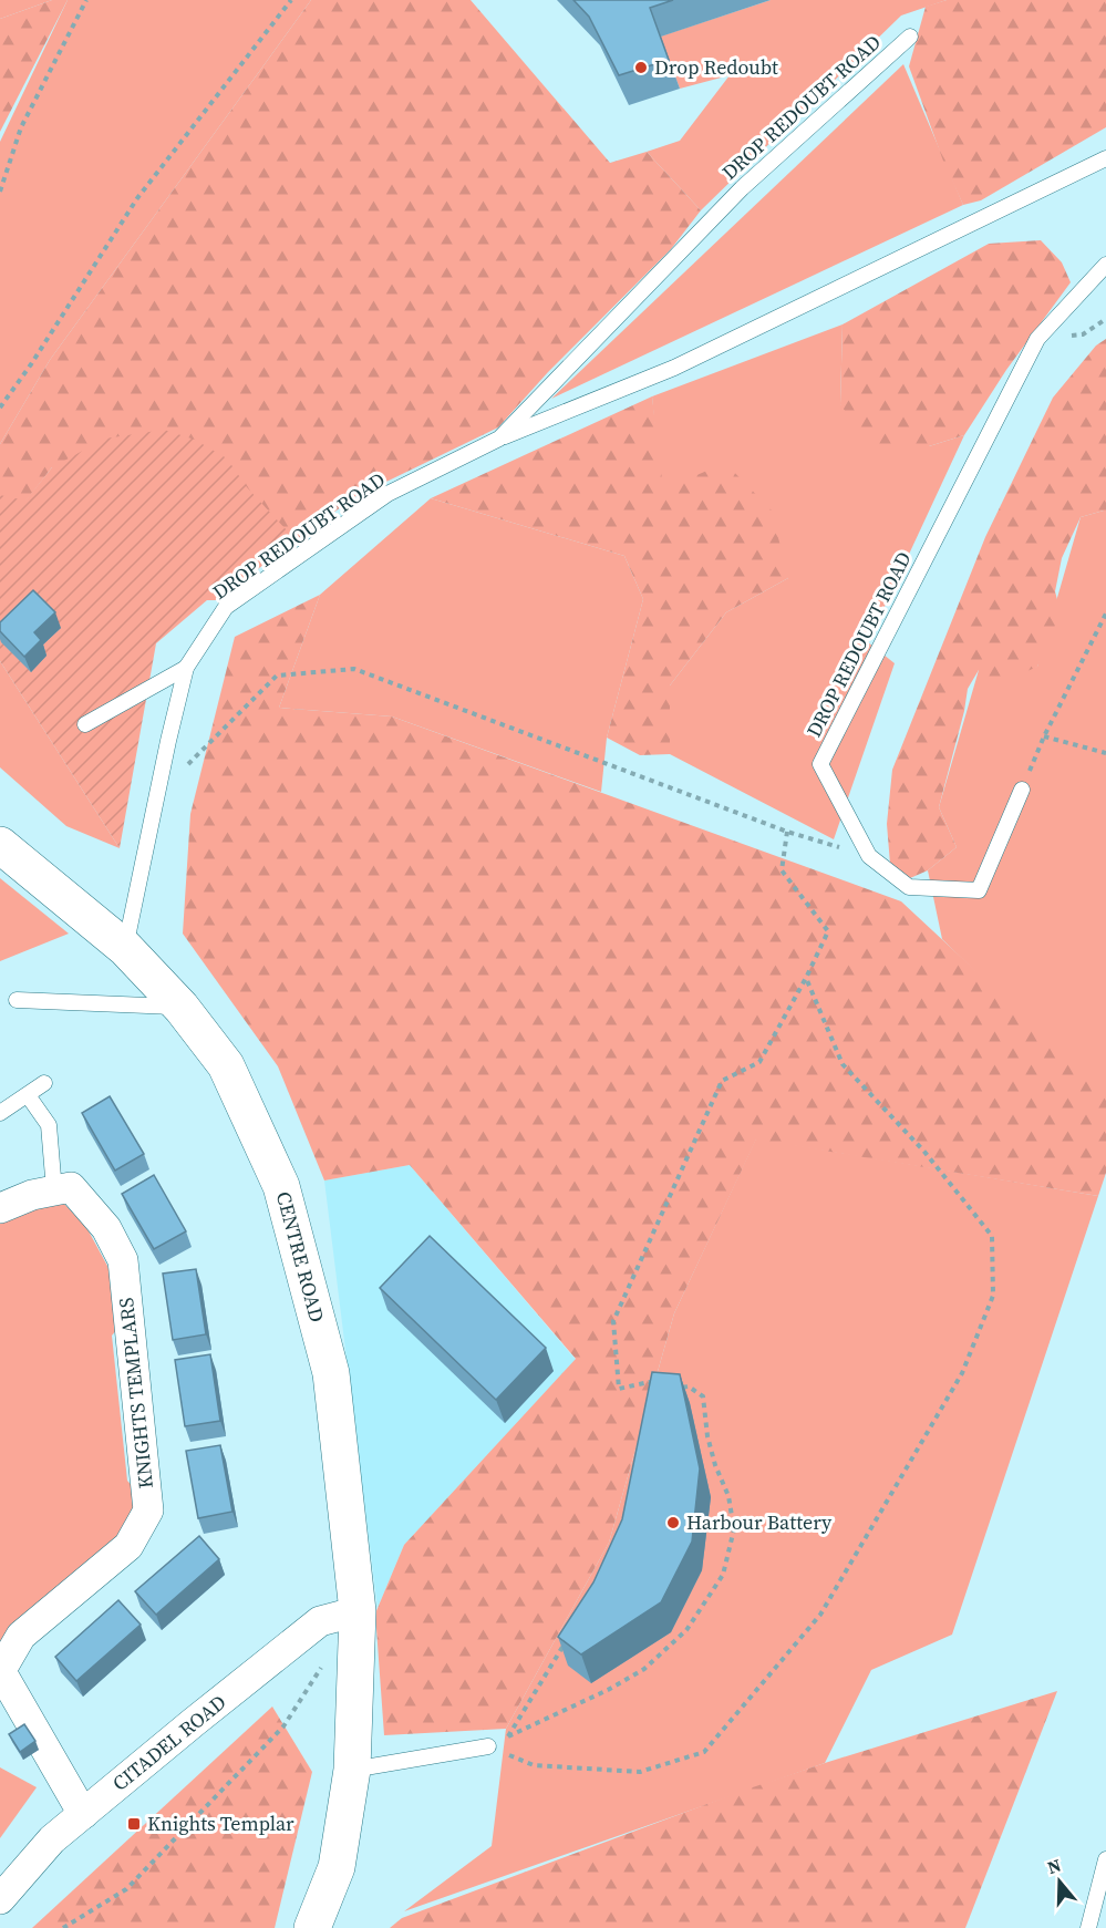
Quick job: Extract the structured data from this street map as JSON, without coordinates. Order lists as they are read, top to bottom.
{
  "streets": {
    "street": ["CENTRE ROAD", "KNIGHTS TEMPLARS", "CITADEL ROAD"],
    "lane": ["DROP REDOUBT ROAD"]
  },
  "crossings": [
    ["DROP REDOUBT ROAD", "CENTRE ROAD"],
    ["CENTRE ROAD", "CITADEL ROAD"],
    ["KNIGHTS TEMPLARS", "CITADEL ROAD"]
  ],
  "places": {
    "other": ["Drop Redoubt", "Harbour Battery"],
    "transit": ["Knights Templar"]
  },
  "north": "top"
}
